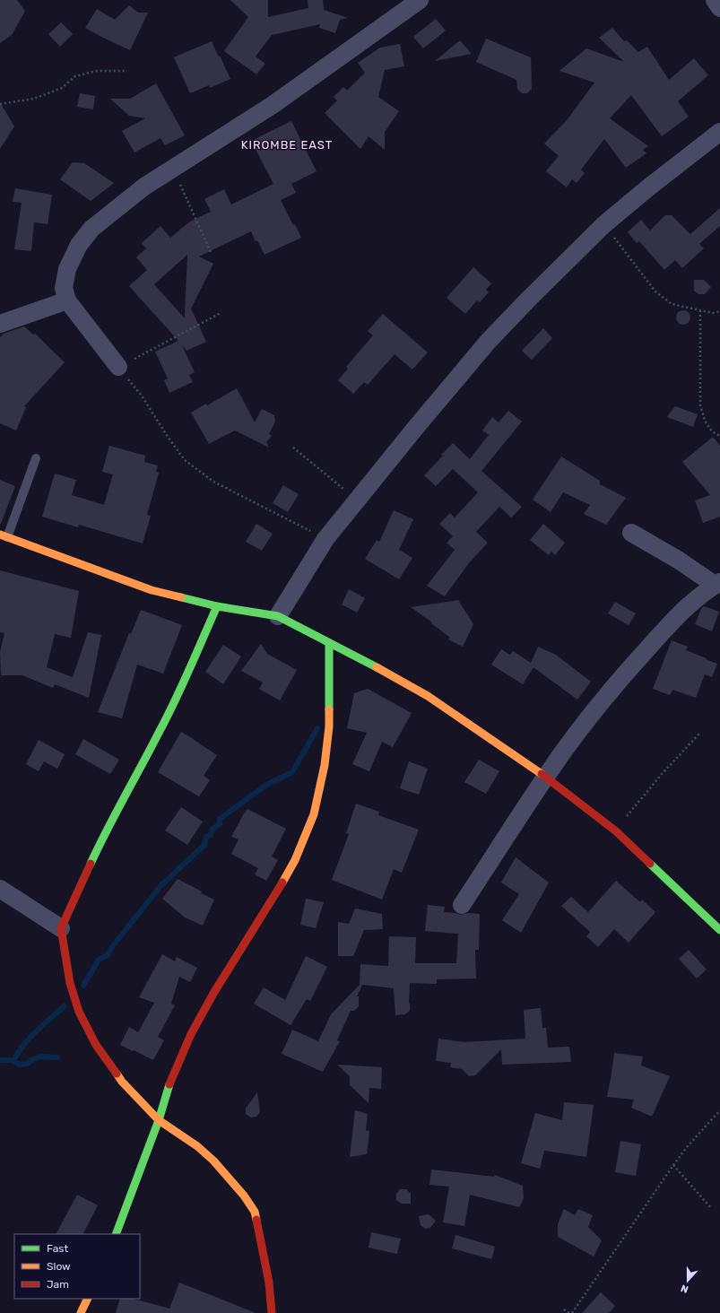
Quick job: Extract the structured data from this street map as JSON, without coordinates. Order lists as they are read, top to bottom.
{
  "districts": ["KIROMBE EAST"],
  "legend": ["Fast", "Slow", "Jam"],
  "north": "bottom"
}
